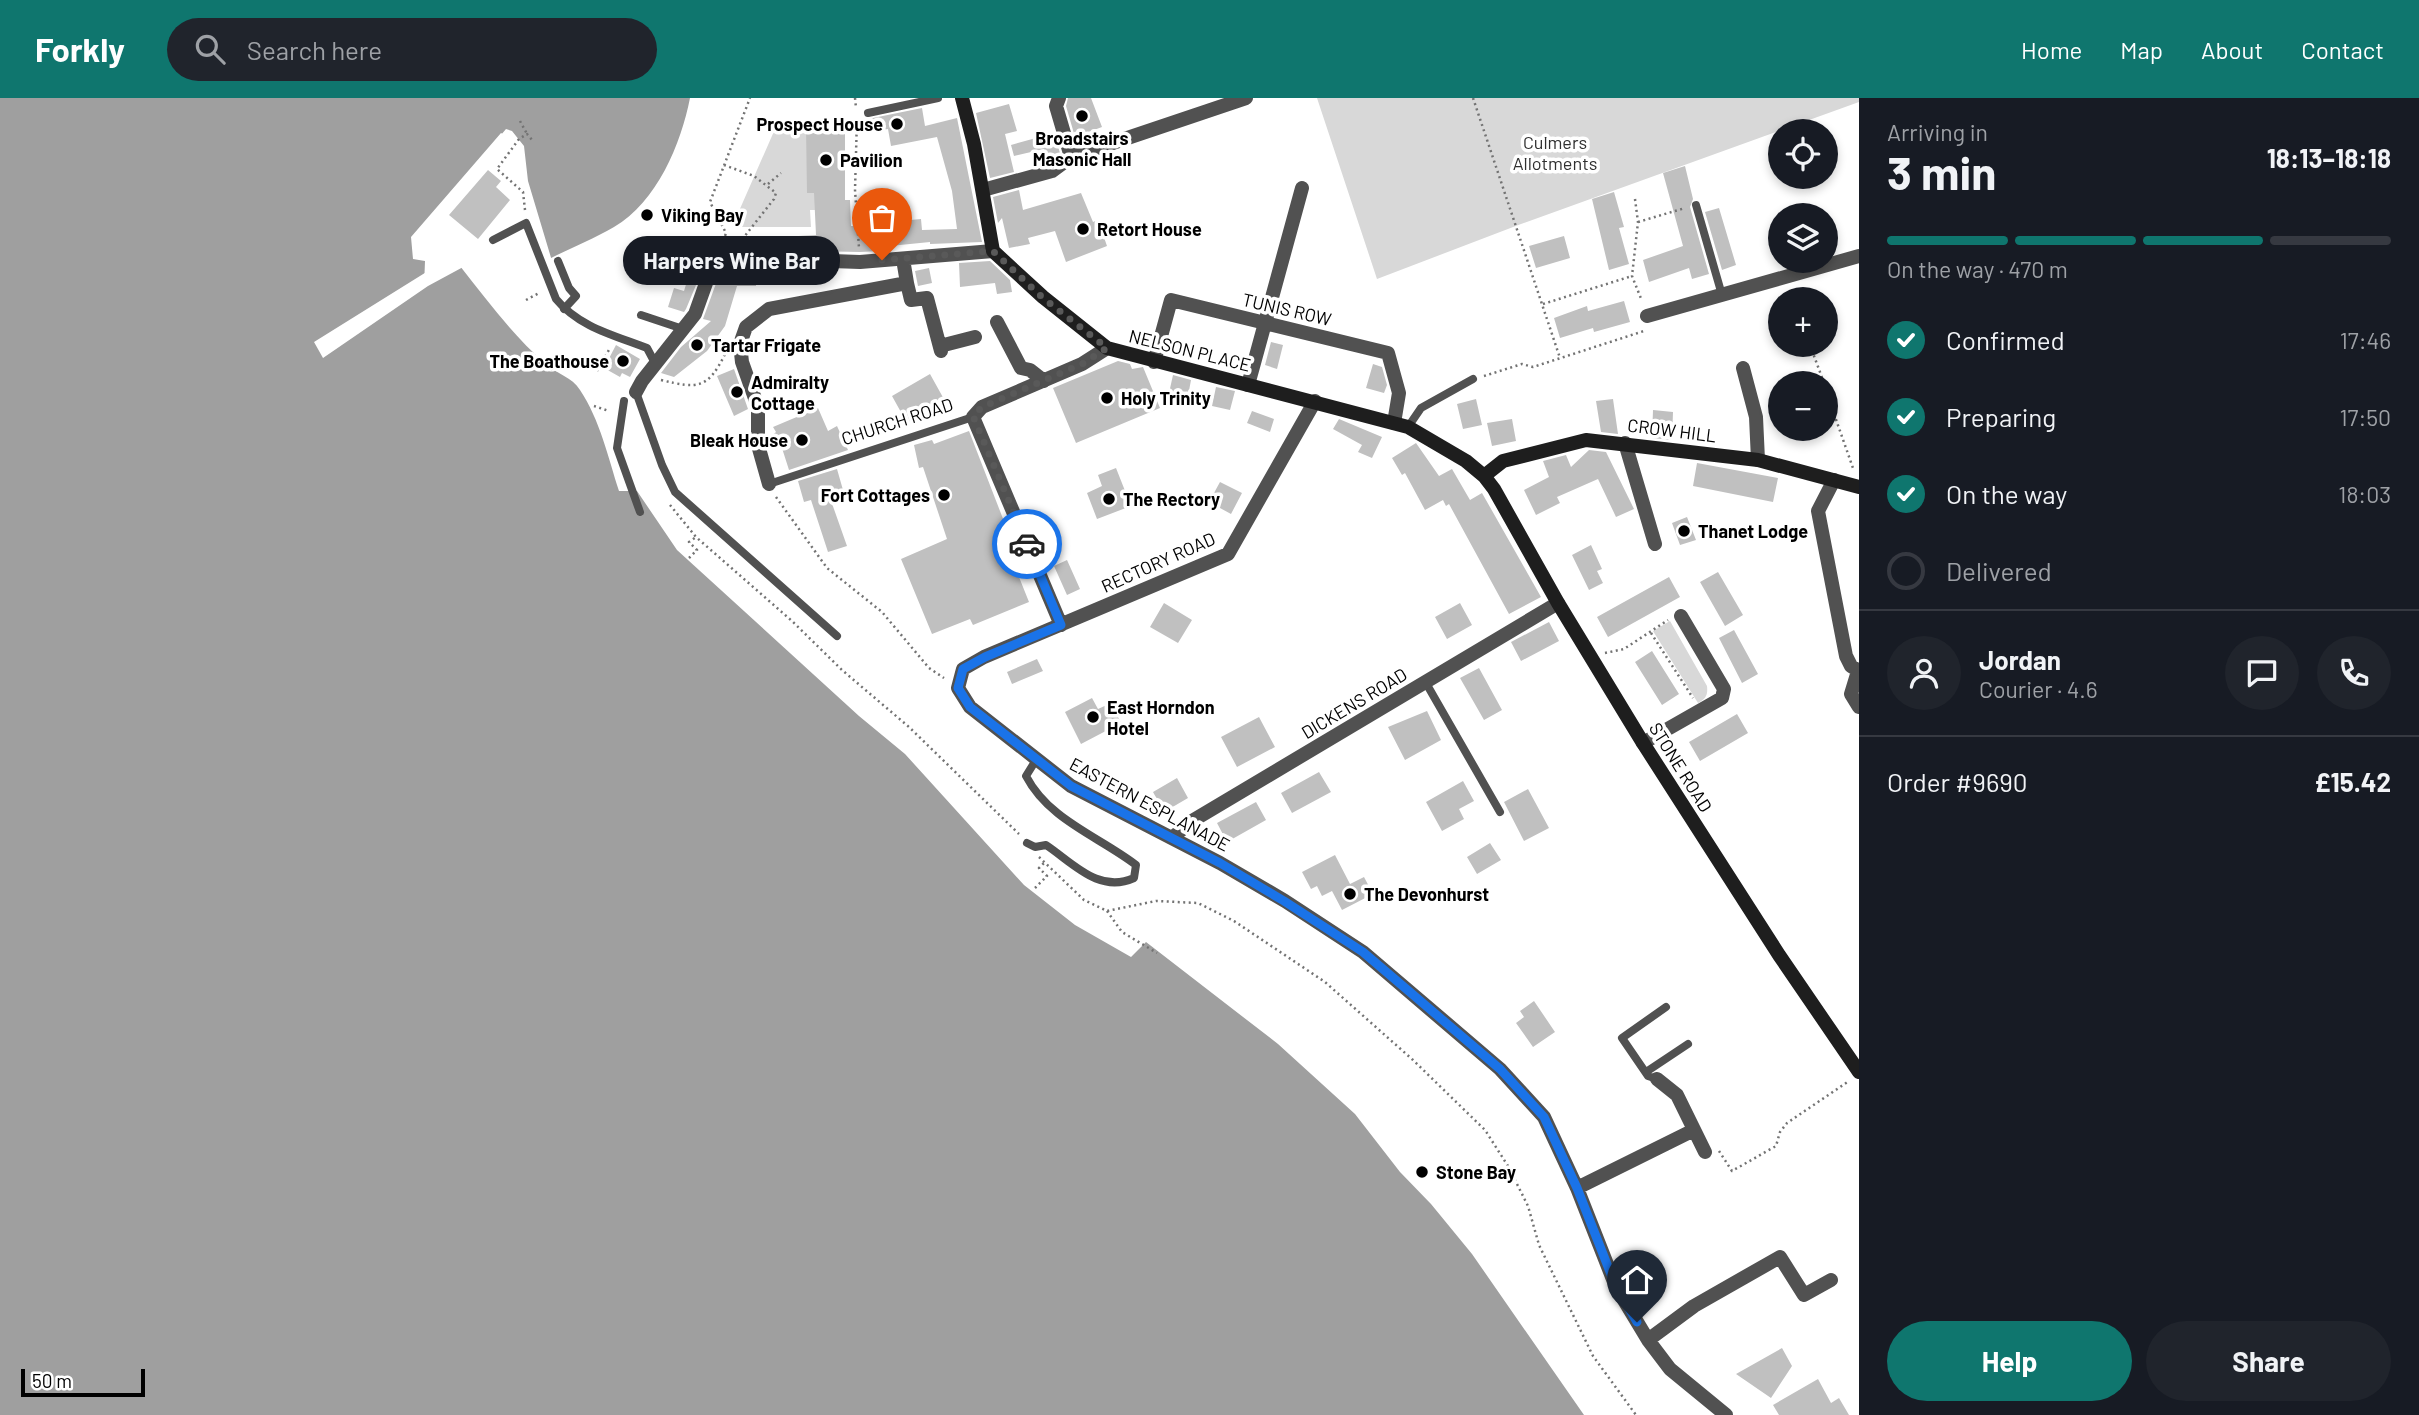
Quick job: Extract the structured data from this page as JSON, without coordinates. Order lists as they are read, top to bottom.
{
  "streets": {
    "main road": ["NELSON PLACE", "CROW HILL", "STONE ROAD"],
    "street": [
      "TUNIS ROW",
      "CHURCH ROAD",
      "RECTORY ROAD",
      "DICKENS ROAD",
      "EASTERN ESPLANADE"
    ]
  },
  "crossings": [
    ["TUNIS ROW", "NELSON PLACE"],
    ["NELSON PLACE", "CHURCH ROAD"],
    ["NELSON PLACE", "CROW HILL"],
    ["NELSON PLACE", "RECTORY ROAD"],
    ["NELSON PLACE", "STONE ROAD"],
    ["CROW HILL", "STONE ROAD"],
    ["RECTORY ROAD", "EASTERN ESPLANADE"],
    ["DICKENS ROAD", "STONE ROAD"],
    ["DICKENS ROAD", "EASTERN ESPLANADE"]
  ],
  "parks": ["Culmers Allotments"],
  "places": [
    "Broadstairs Masonic Hall",
    "Prospect House",
    "Pavilion",
    "Viking Bay",
    "Retort House",
    "Harpers Wine Bar",
    "Tartar Frigate",
    "The Boathouse",
    "Admiralty Cottage",
    "Holy Trinity",
    "Bleak House",
    "Fort Cottages",
    "The Rectory",
    "Thanet Lodge",
    "East Horndon Hotel",
    "The Devonhurst",
    "Stone Bay"
  ],
  "scale_bar": "50 m",
  "page": {
    "header": "Forkly",
    "search": "Search here",
    "nav": [
      "Home",
      "Map",
      "About",
      "Contact"
    ],
    "heading": ["3 min", "Arriving in", "18:13–18:18"],
    "panel": [
      "Jordan",
      "Courier · 4.6",
      "Order #9690",
      "£15.42"
    ],
    "map_buttons": ["+", "−"],
    "bar": "On the way · 470 m",
    "bubble": "Harpers Wine Bar",
    "list": [
      ["Confirmed", "17:46"],
      ["Preparing", "17:50"],
      ["On the way", "18:03"],
      "Delivered"
    ],
    "buttons": ["Help", "Share"],
    "scale": "50 m"
  }
}
